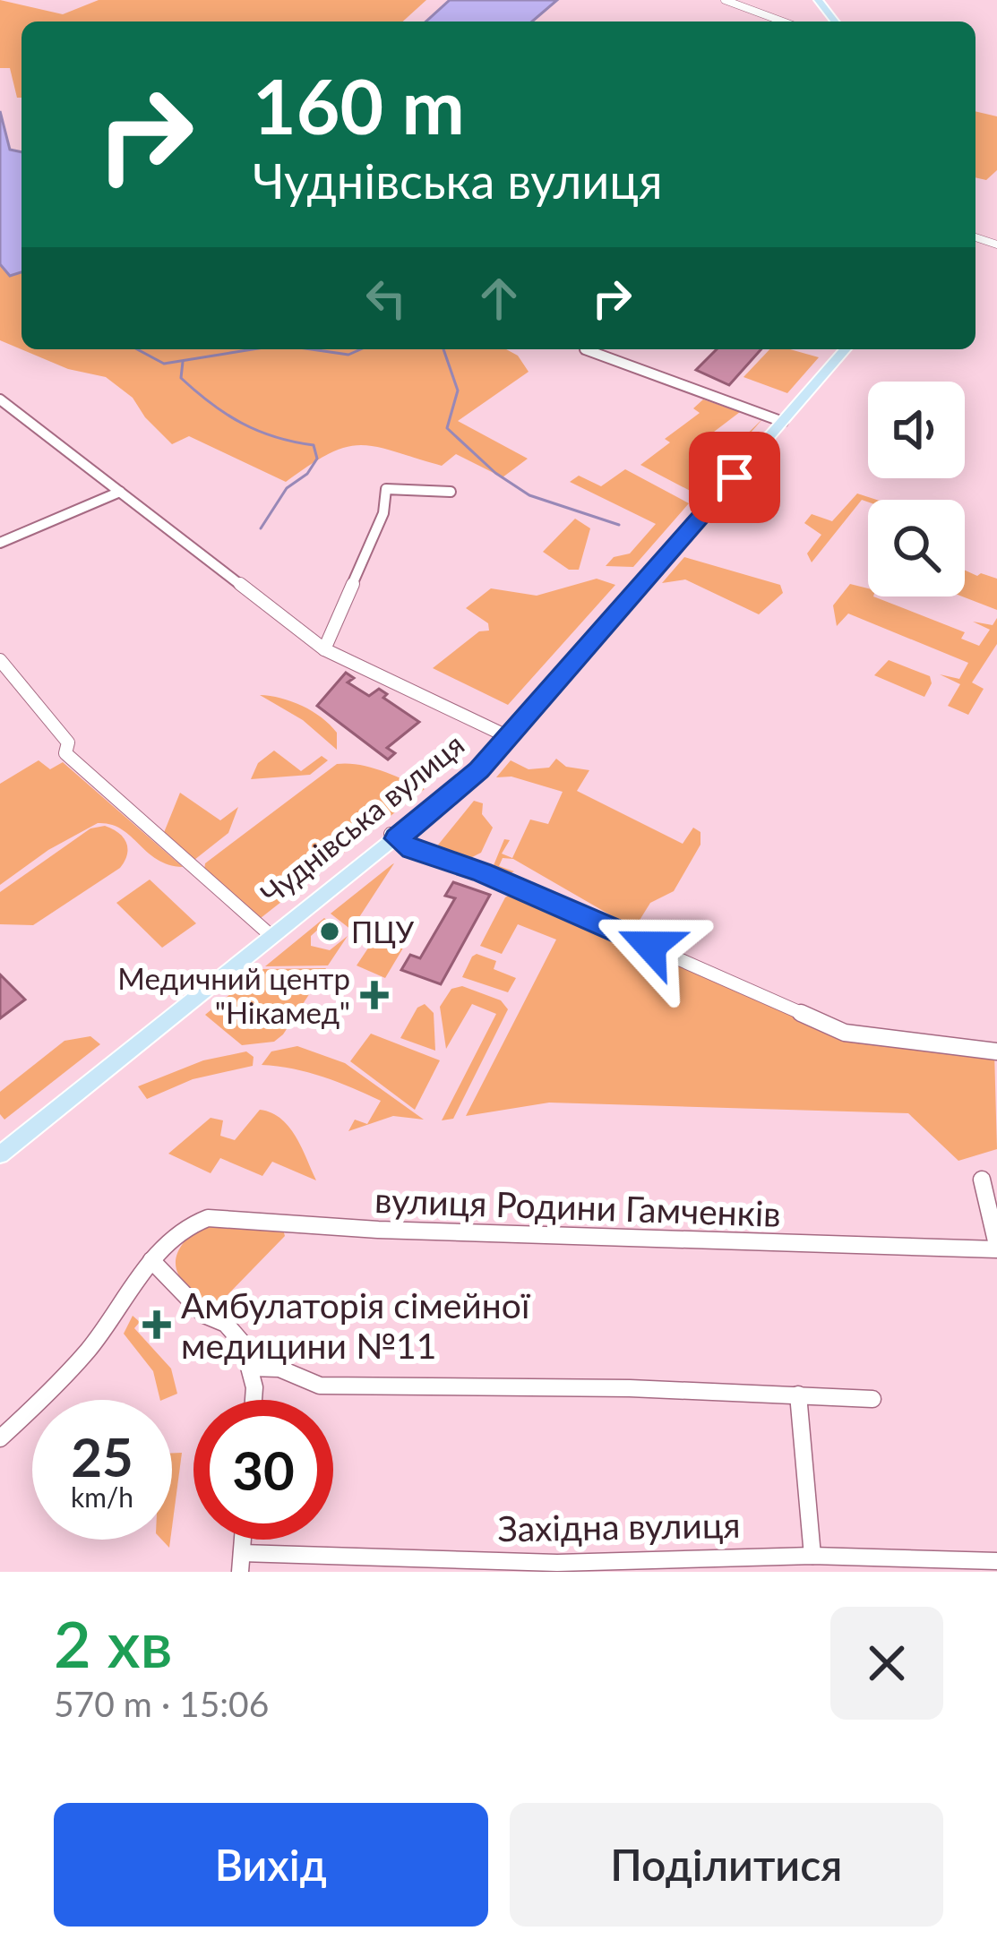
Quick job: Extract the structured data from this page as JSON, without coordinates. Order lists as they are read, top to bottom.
{
  "streets": {
    "main road": ["Чуднівська вулиця"],
    "street": ["вулиця Родини Гамченків", "Західна вулиця"]
  },
  "places": {
    "other": ["ПЦУ"],
    "health": ["Медичний центр \"Нікамед\"", "Амбулаторія сімейної медицини №11"]
  },
  "page": {
    "turn": ["160 m", "Чуднівська вулиця"],
    "speed": "25 km/h",
    "limit": "30",
    "heading": ["2 хв", "570 m · 15:06"],
    "buttons": ["Вихід", "Поділитися"]
  }
}
